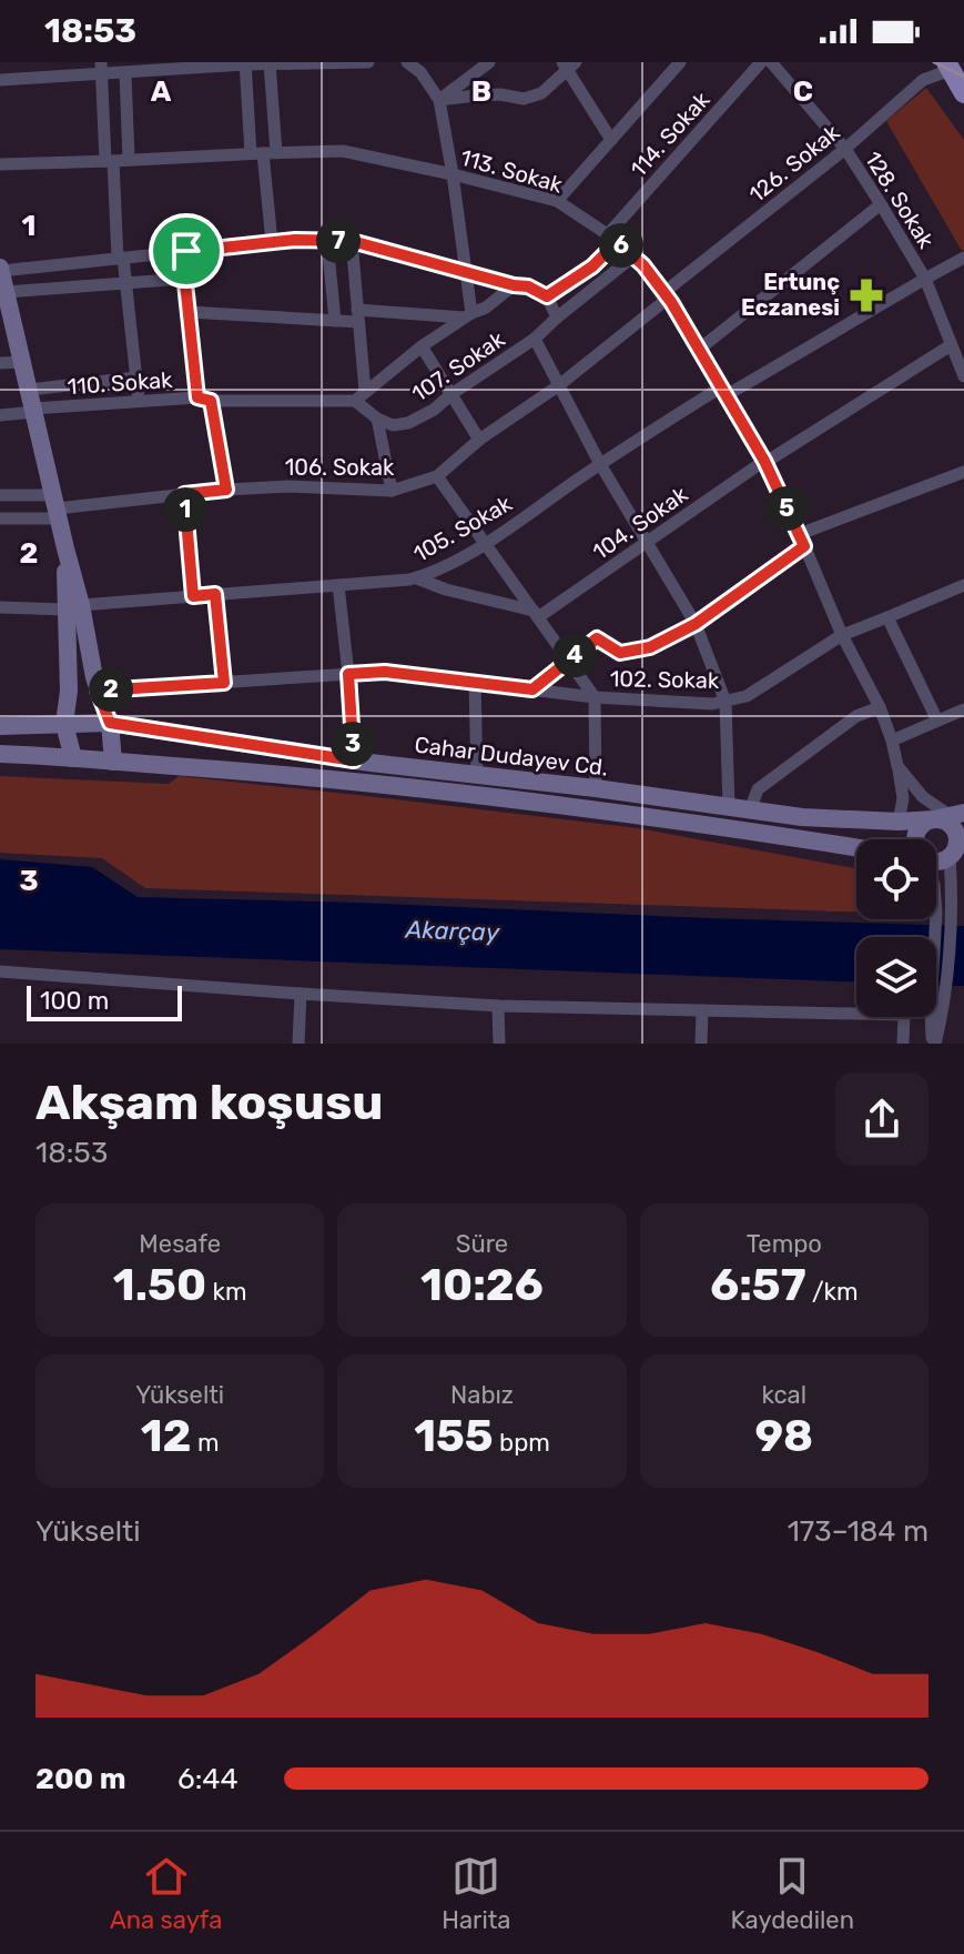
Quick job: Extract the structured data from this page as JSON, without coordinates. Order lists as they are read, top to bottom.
{
  "streets": {
    "main road": ["Cahar Dudayev Cd."],
    "street": [
      "114. Sokak",
      "126. Sokak",
      "113. Sokak",
      "128. Sokak",
      "107. Sokak",
      "110. Sokak",
      "106. Sokak",
      "104. Sokak",
      "105. Sokak",
      "102. Sokak"
    ]
  },
  "crossings": [
    ["114. Sokak", "113. Sokak"],
    ["126. Sokak", "113. Sokak"],
    ["126. Sokak", "128. Sokak"],
    ["126. Sokak", "106. Sokak"],
    ["113. Sokak", "107. Sokak"],
    ["113. Sokak", "106. Sokak"],
    ["113. Sokak", "104. Sokak"],
    ["113. Sokak", "105. Sokak"],
    ["113. Sokak", "102. Sokak"],
    ["113. Sokak", "Cahar Dudayev Cd."],
    ["128. Sokak", "104. Sokak"],
    ["128. Sokak", "105. Sokak"]
  ],
  "water": ["Akarçay"],
  "places": {
    "pharmacy": ["Ertunç Eczanesi"]
  },
  "scale_bar": "100 m",
  "page": {
    "status": "18:53",
    "pins": [
      "7",
      "6",
      "5",
      "1",
      "4",
      "2",
      "3"
    ],
    "scale": "100 m",
    "heading": ["Akşam koşusu", "18:53"],
    "stats": [
      ["Mesafe", "1.50 km"],
      ["Süre", "10:26"],
      ["Tempo", "6:57 /km"],
      ["Yükselti", "12 m"],
      ["Nabız", "155 bpm"],
      ["kcal", "98"]
    ],
    "chart": ["Yükselti", "173–184 m"],
    "list": [
      {
        "name": "200 m",
        "note": "6:44"
      }
    ],
    "tabs": ["Ana sayfa", "Harita", "Kaydedilen"]
  },
  "grid": {
    "columns": ["A", "B", "C"],
    "rows": ["1", "2", "3"]
  }
}
